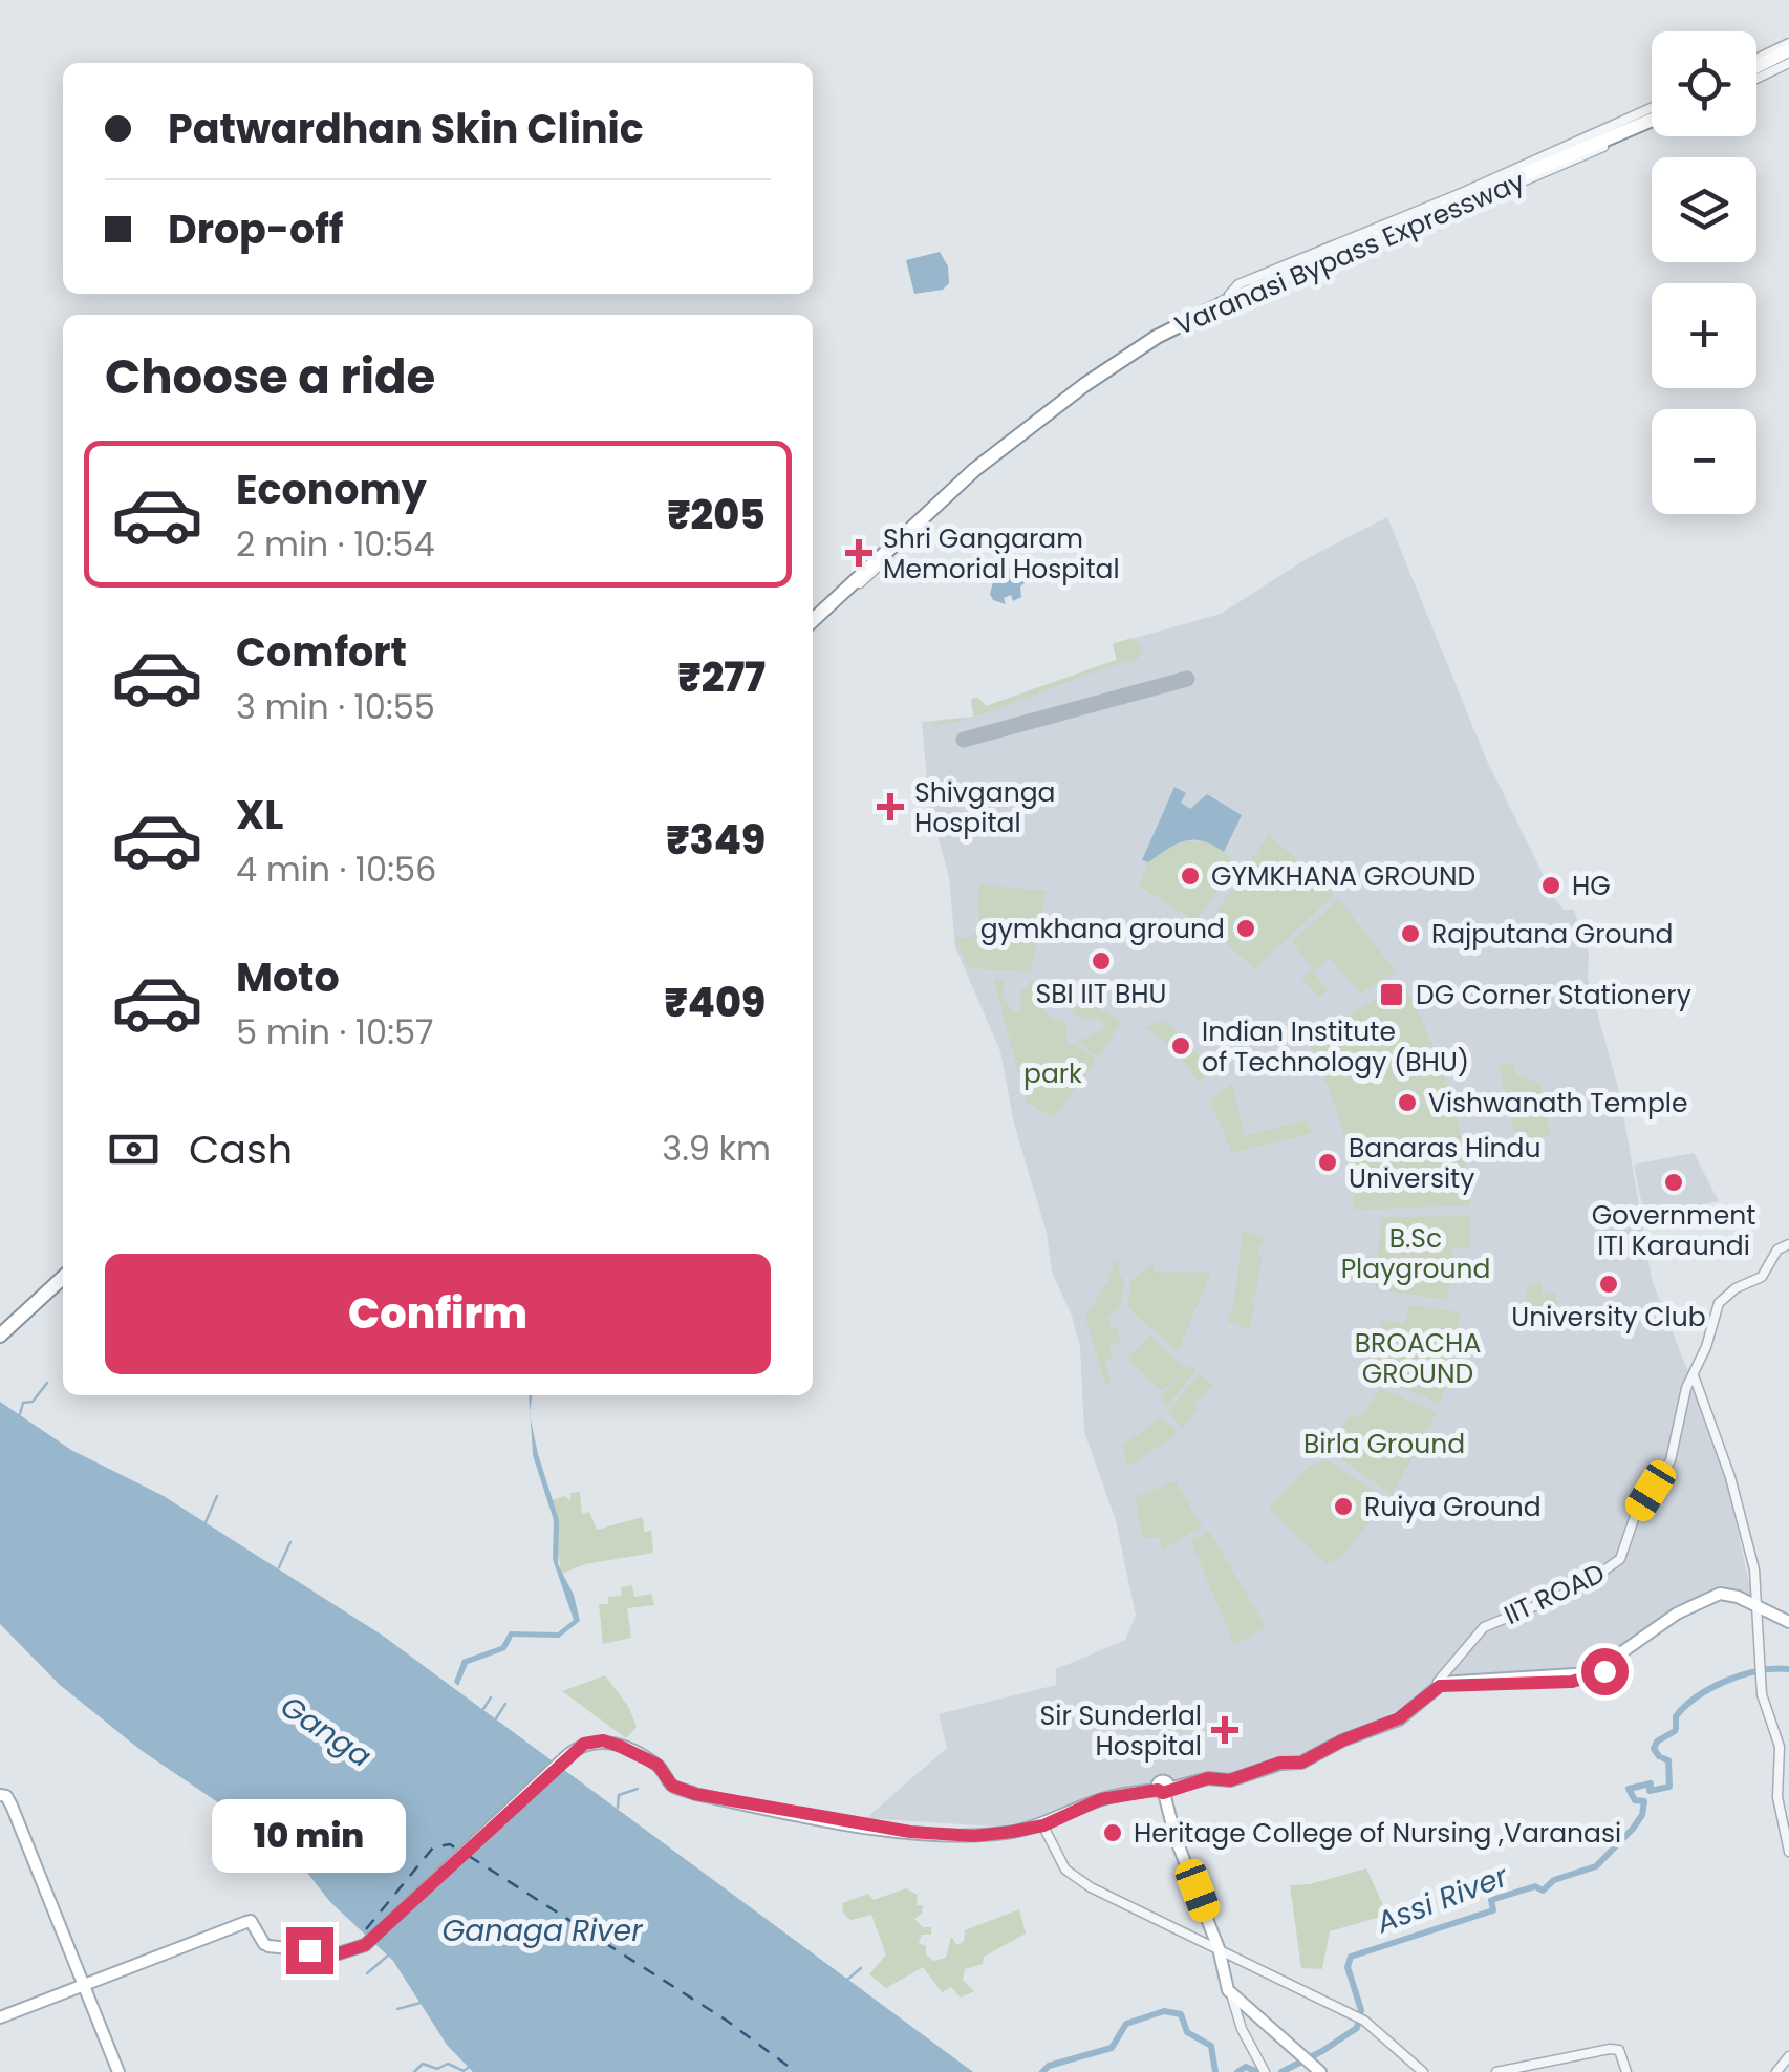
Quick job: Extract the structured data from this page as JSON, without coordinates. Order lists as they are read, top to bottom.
{
  "streets": {
    "highway": ["Varanasi Bypass Expressway"],
    "street": ["IIT ROAD"]
  },
  "water": ["Ganga", "Assi River", "Ganaga River"],
  "parks": [
    "park",
    "B.Sc Playground",
    "BROACHA GROUND",
    "Birla Ground"
  ],
  "places": {
    "health": ["Shri Gangaram Memorial Hospital", "Shivganga Hospital", "Sir Sunderlal Hospital"],
    "other": [
      "GYMKHANA GROUND",
      "HG",
      "gymkhana ground",
      "Rajputana Ground",
      "SBI IIT BHU",
      "Indian Institute of Technology (BHU)",
      "Vishwanath Temple",
      "Banaras Hindu University",
      "Government ITI Karaundi",
      "University Club",
      "Ruiya Ground",
      "Heritage College of Nursing ,Varanasi"
    ],
    "transit": ["DG Corner Stationery"]
  },
  "page": {
    "map_buttons": ["+", "−"],
    "banner": ["Patwardhan Skin Clinic", "Drop-off"],
    "heading": "Choose a ride",
    "list": [
      {
        "name": "Economy",
        "note": "2 min · 10:54",
        "value": "₹205"
      },
      {
        "name": "Comfort",
        "note": "3 min · 10:55",
        "value": "₹277"
      },
      {
        "name": "XL",
        "note": "4 min · 10:56",
        "value": "₹349"
      },
      {
        "name": "Moto",
        "note": "5 min · 10:57",
        "value": "₹409"
      }
    ],
    "pay": ["Cash", "3.9 km"],
    "buttons": "Confirm",
    "bubble": "10 min"
  }
}
